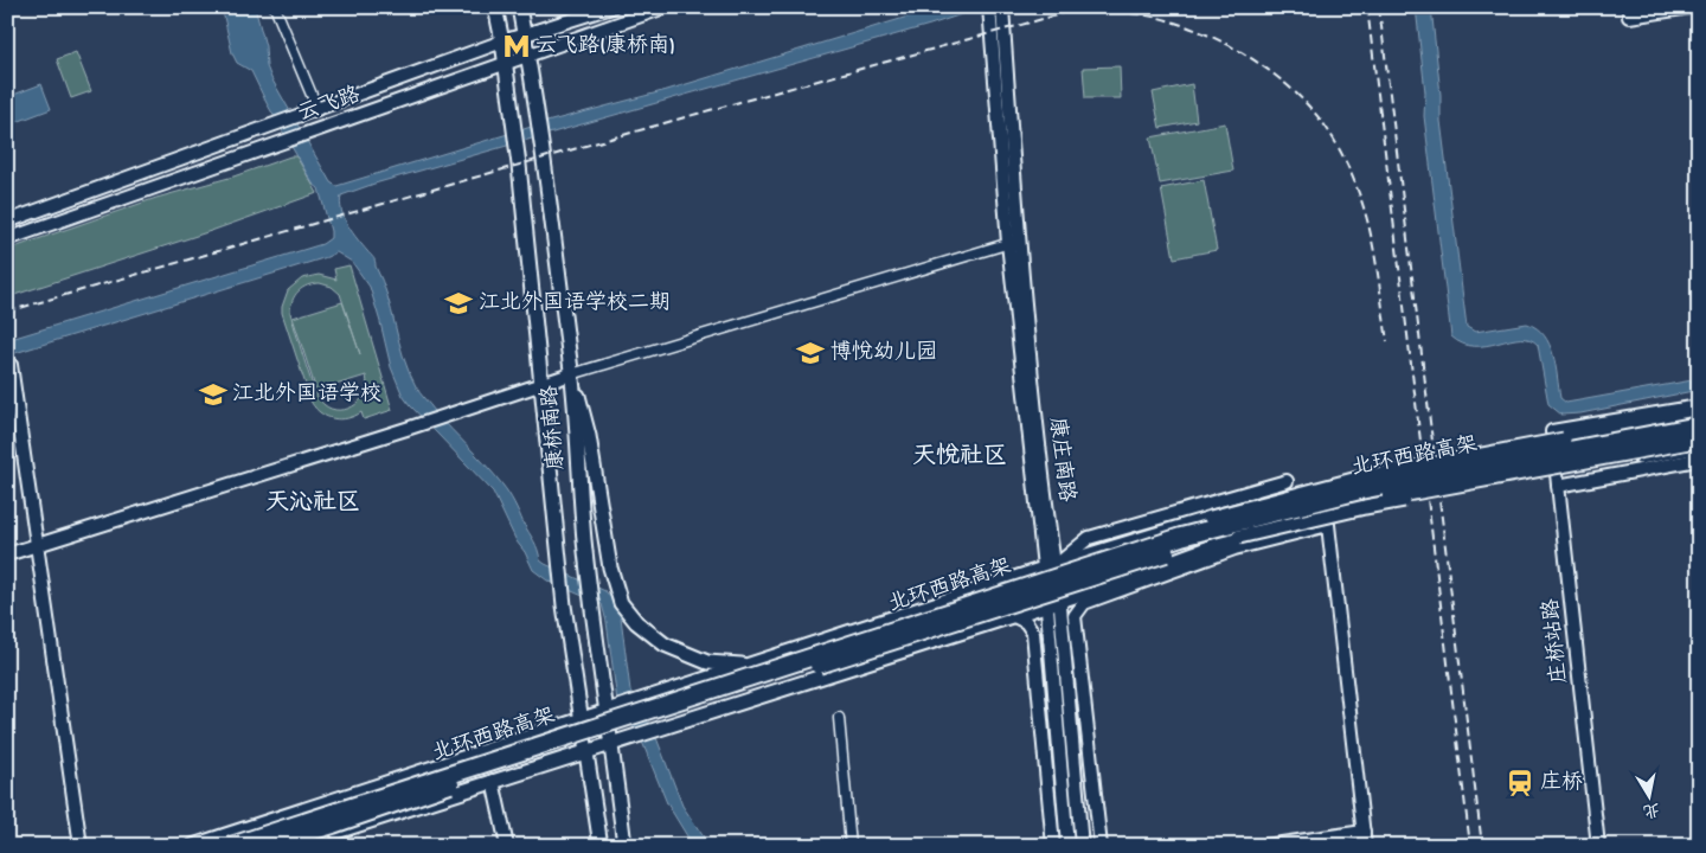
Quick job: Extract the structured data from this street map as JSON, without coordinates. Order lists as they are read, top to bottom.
{
  "streets": {
    "highway": ["北环西路高架"],
    "main road": ["康桥南路"],
    "street": ["云飞路", "康庄南路", "庄桥站路"]
  },
  "crossings": [
    ["云飞路", "康桥南路"]
  ],
  "districts": ["天悦社区", "天沁社区"],
  "places": {
    "metro station": ["云飞路(康桥南)"],
    "school or university": ["江北外国语学校二期", "博悦幼儿园", "江北外国语学校"],
    "station": ["庄桥"]
  },
  "north": "bottom"
}
